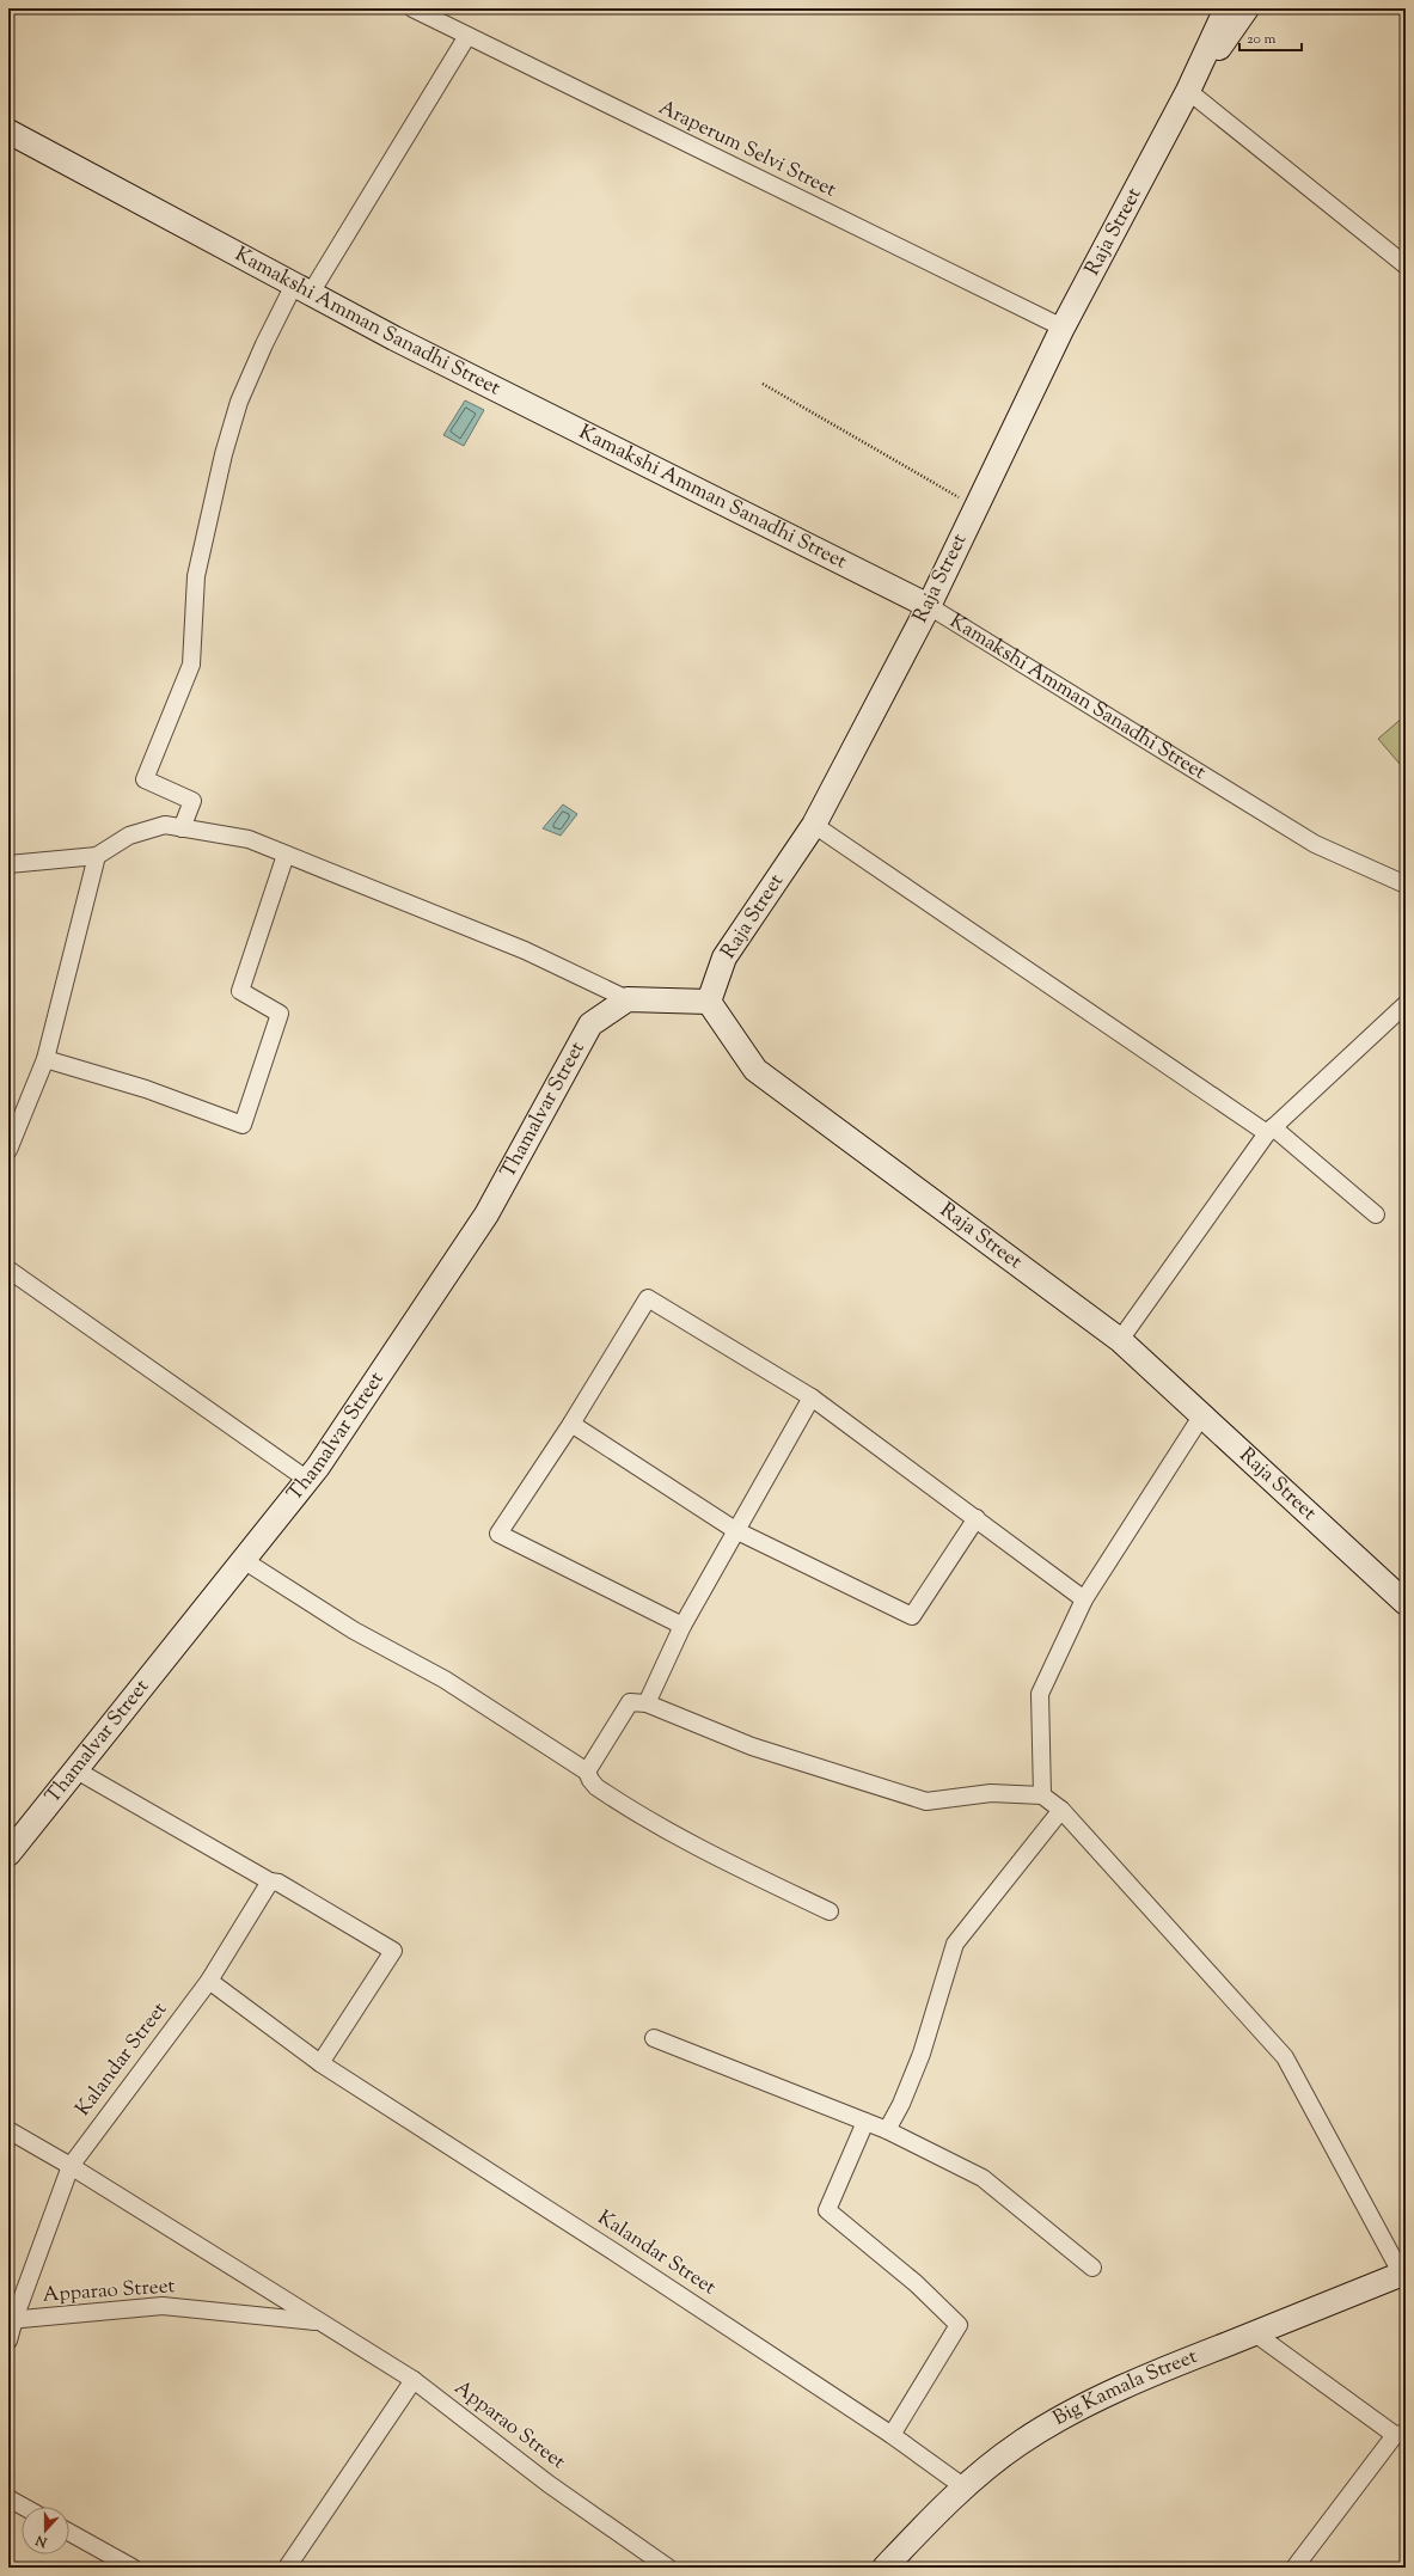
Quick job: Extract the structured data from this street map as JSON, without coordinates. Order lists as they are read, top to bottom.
{
  "streets": {
    "main road": [
      "Raja Street",
      "Kamakshi Amman Sanadhi Street",
      "Thamalvar Street",
      "Big Kamala Street"
    ],
    "street": ["Araperum Selvi Street", "Kalandar Street", "Apparao Street"]
  },
  "crossings": [
    ["Araperum Selvi Street", "Raja Street"],
    ["Raja Street", "Kamakshi Amman Sanadhi Street"],
    ["Kalandar Street", "Apparao Street"],
    ["Kalandar Street", "Big Kamala Street"]
  ],
  "scale_bar": "20 m",
  "north": "bottom"
}
